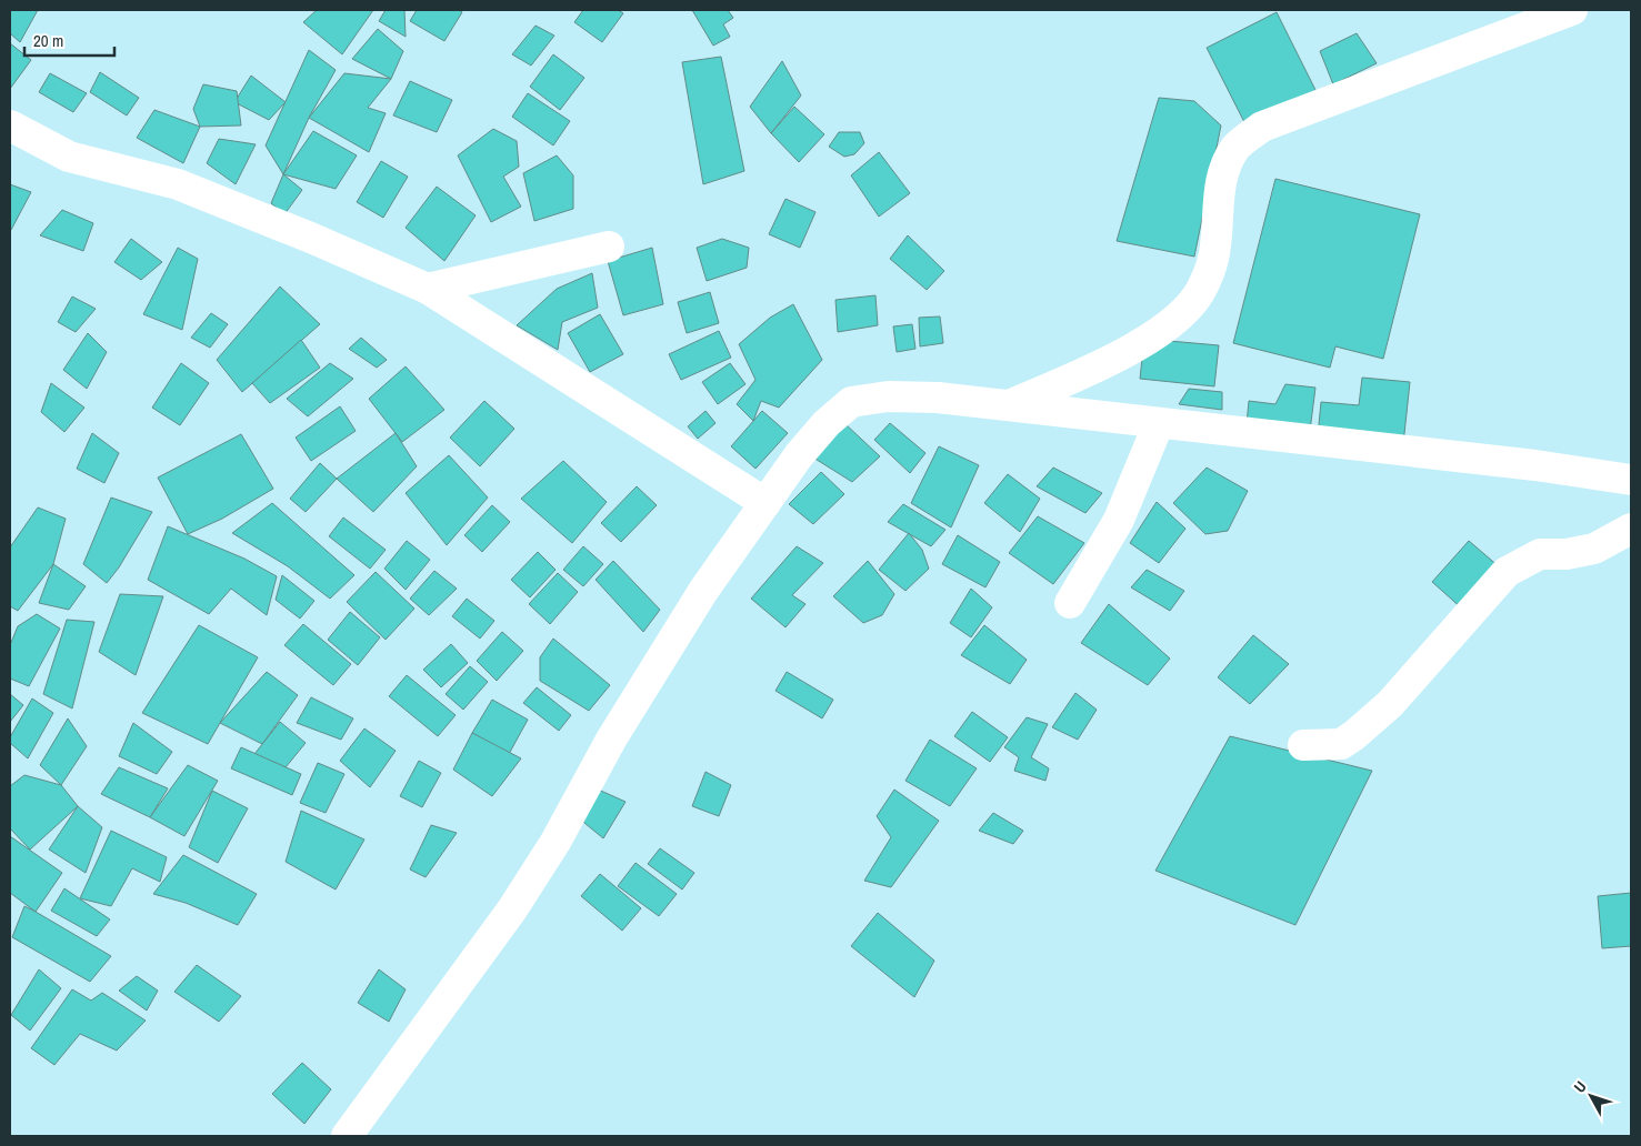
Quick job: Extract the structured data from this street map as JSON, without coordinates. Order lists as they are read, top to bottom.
{
  "scale_bar": "20 m",
  "north": "top left"
}
